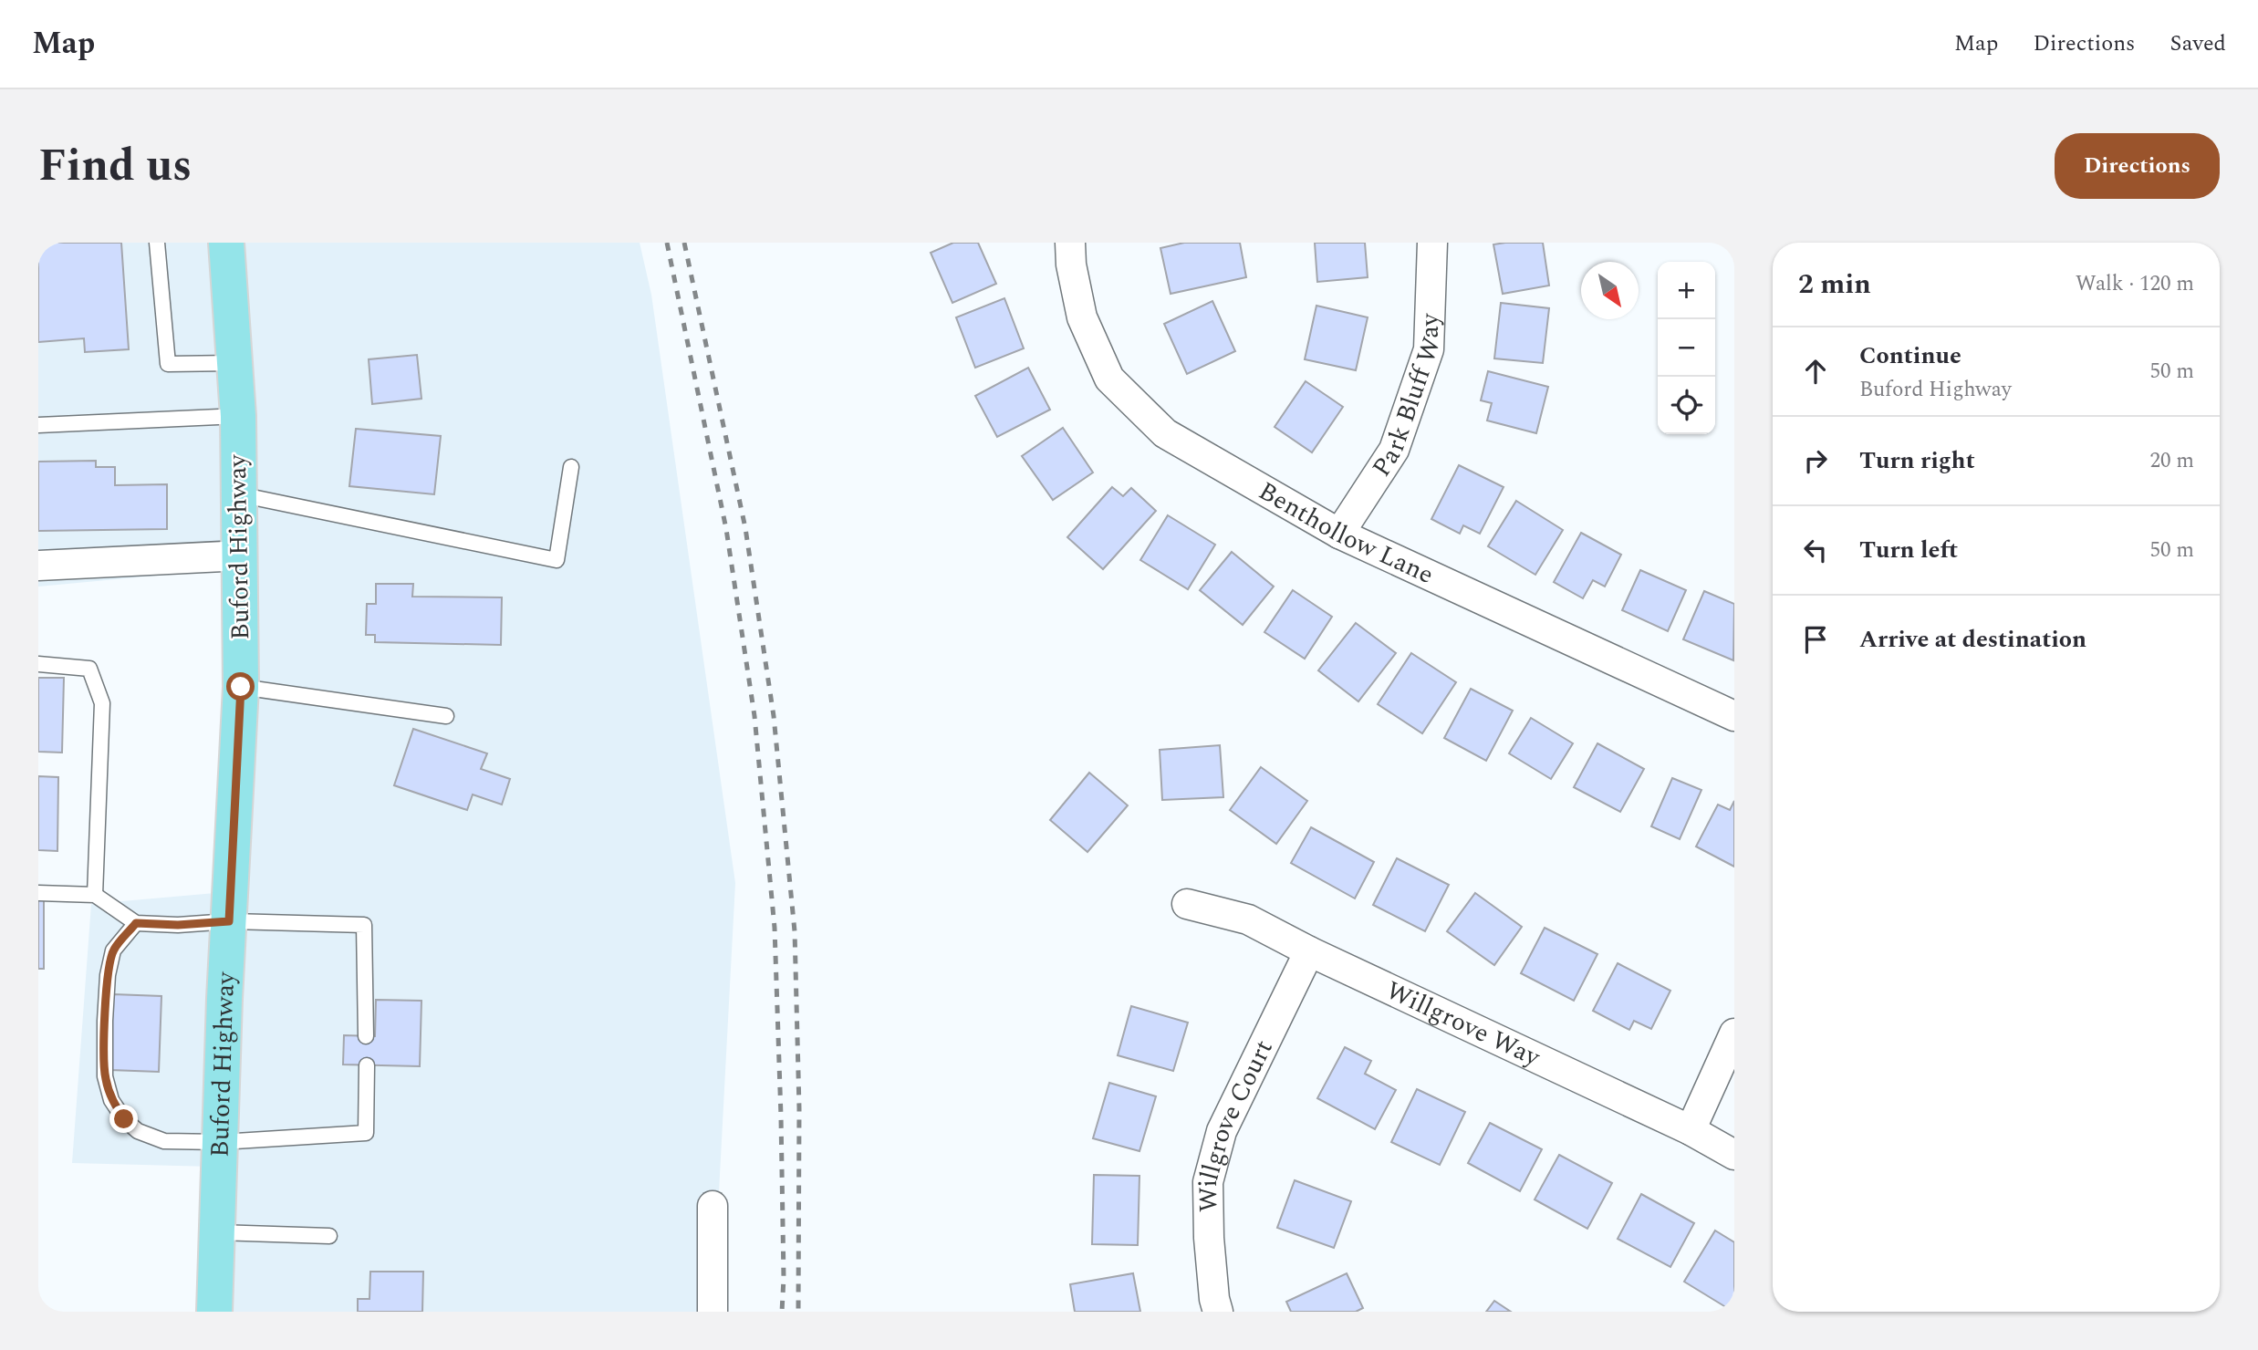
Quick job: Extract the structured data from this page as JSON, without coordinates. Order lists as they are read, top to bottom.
{
  "streets": {
    "main road": ["Buford Highway"],
    "street": [
      "Park Bluff Way",
      "Benthollow Lane",
      "Willgrove Way",
      "Willgrove Court"
    ]
  },
  "crossings": [
    ["Park Bluff Way", "Benthollow Lane"],
    ["Willgrove Way", "Willgrove Court"]
  ],
  "north": "bottom right",
  "page": {
    "header": "Map",
    "nav": ["Map", "Directions", "Saved"],
    "title": "Find us",
    "buttons": "Directions",
    "heading": ["2 min", "Walk · 120 m"],
    "map_buttons": ["+", "−"],
    "list": [
      ["Continue", "Buford Highway", "50 m"],
      ["Turn right", "20 m"],
      ["Turn left", "50 m"],
      "Arrive at destination"
    ]
  }
}
